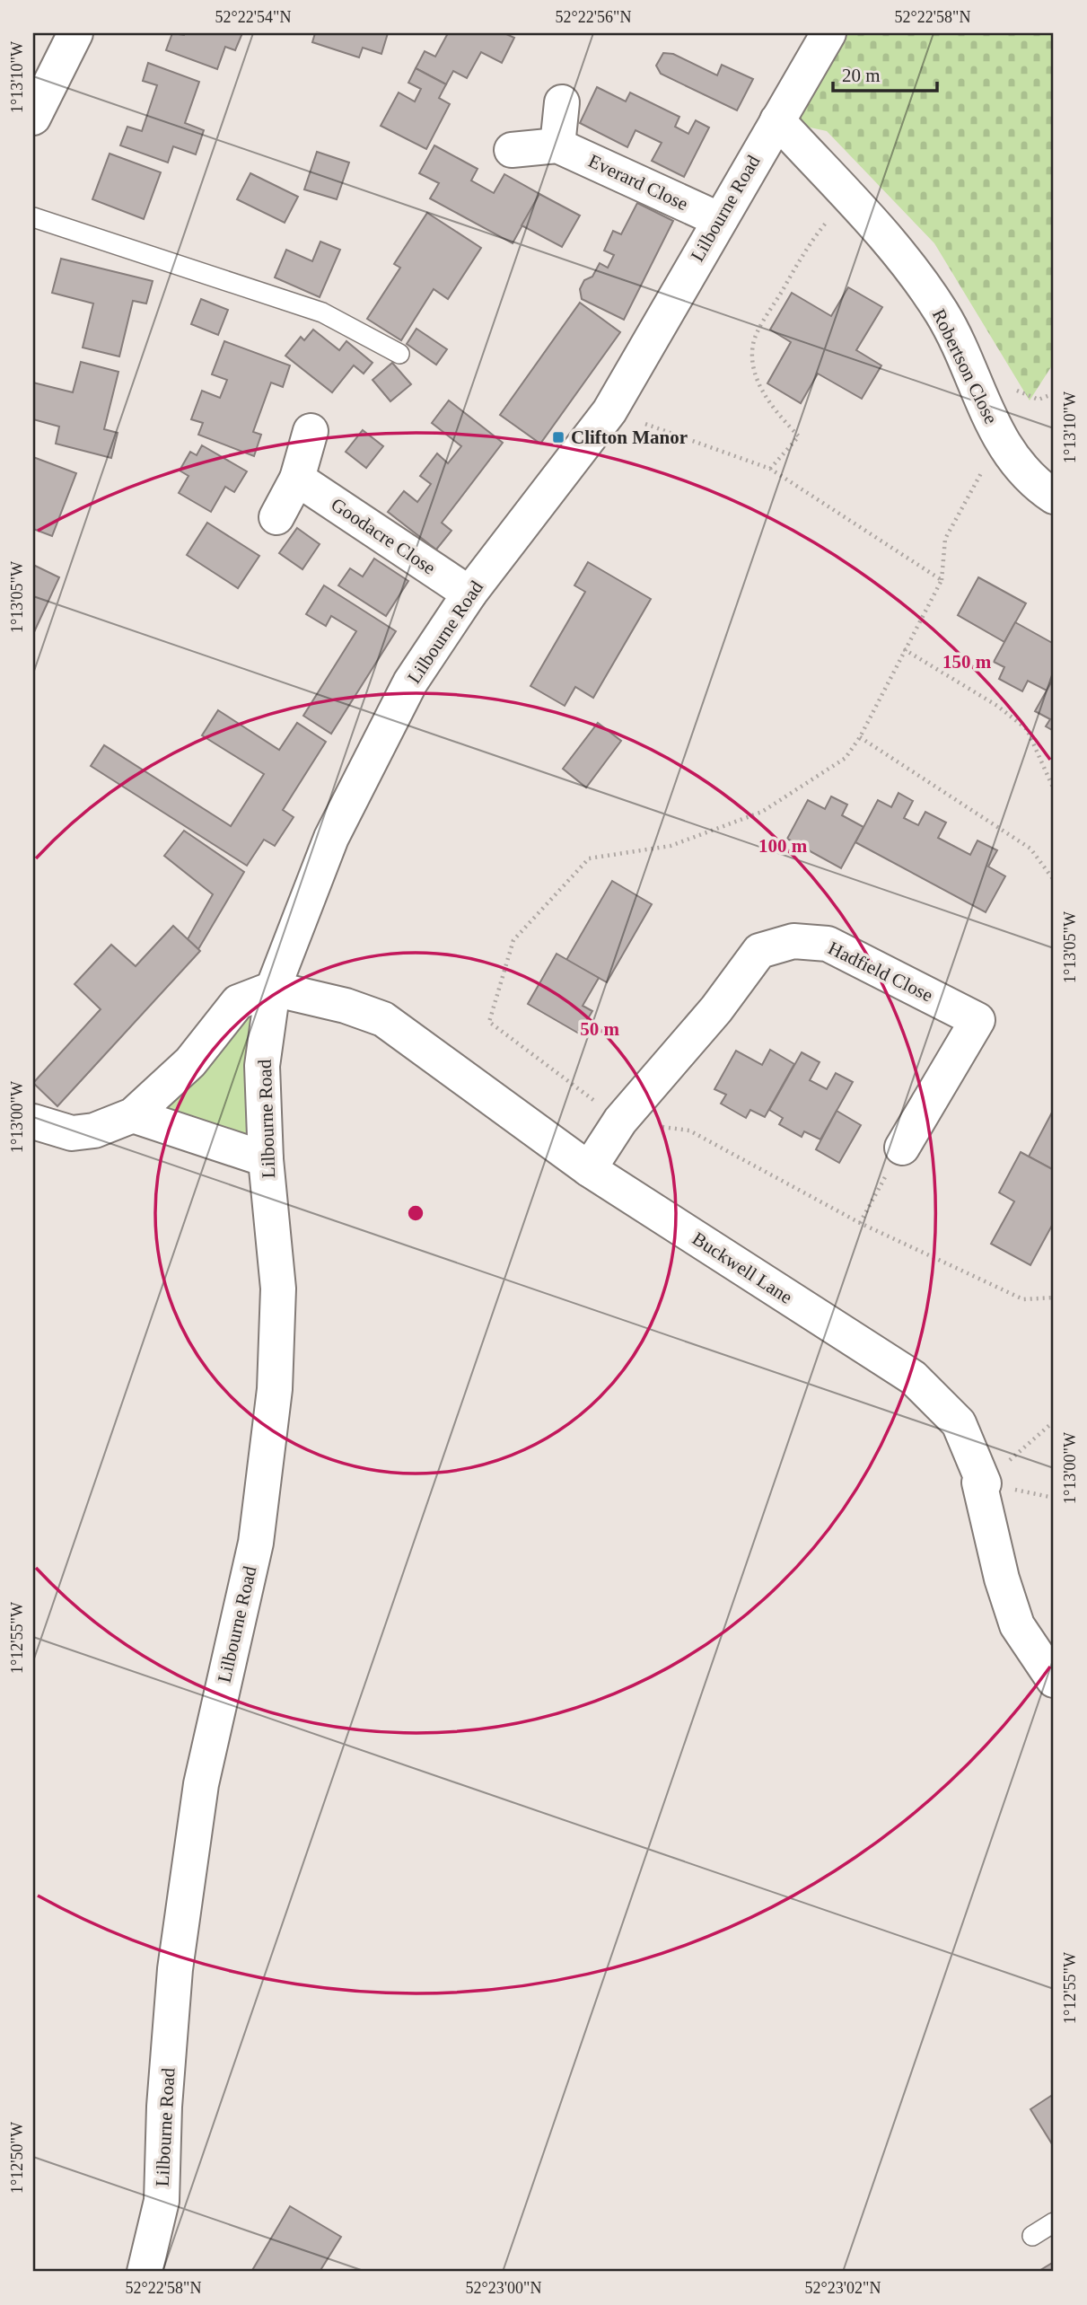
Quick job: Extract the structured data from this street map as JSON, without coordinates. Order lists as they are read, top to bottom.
{
  "streets": {
    "street": [
      "Everard Close",
      "Lilbourne Road",
      "Robertson Close",
      "Goodacre Close",
      "Hadfield Close",
      "Buckwell Lane"
    ]
  },
  "crossings": [
    ["Everard Close", "Lilbourne Road"],
    ["Lilbourne Road", "Robertson Close"],
    ["Lilbourne Road", "Goodacre Close"],
    ["Lilbourne Road", "Buckwell Lane"],
    ["Hadfield Close", "Buckwell Lane"]
  ],
  "places": {
    "transit": ["Clifton Manor"]
  },
  "scale_bar": "20 m",
  "coordinates": [
    "52°22'54\"N",
    "52°22'56\"N",
    "52°22'58\"N",
    "1°13'10\"W",
    "1°13'05\"W",
    "1°13'00\"W",
    "1°12'55\"W",
    "1°12'50\"W",
    "52°23'00\"N",
    "52°23'02\"N"
  ],
  "rings": ["150 m", "100 m", "50 m"]
}
